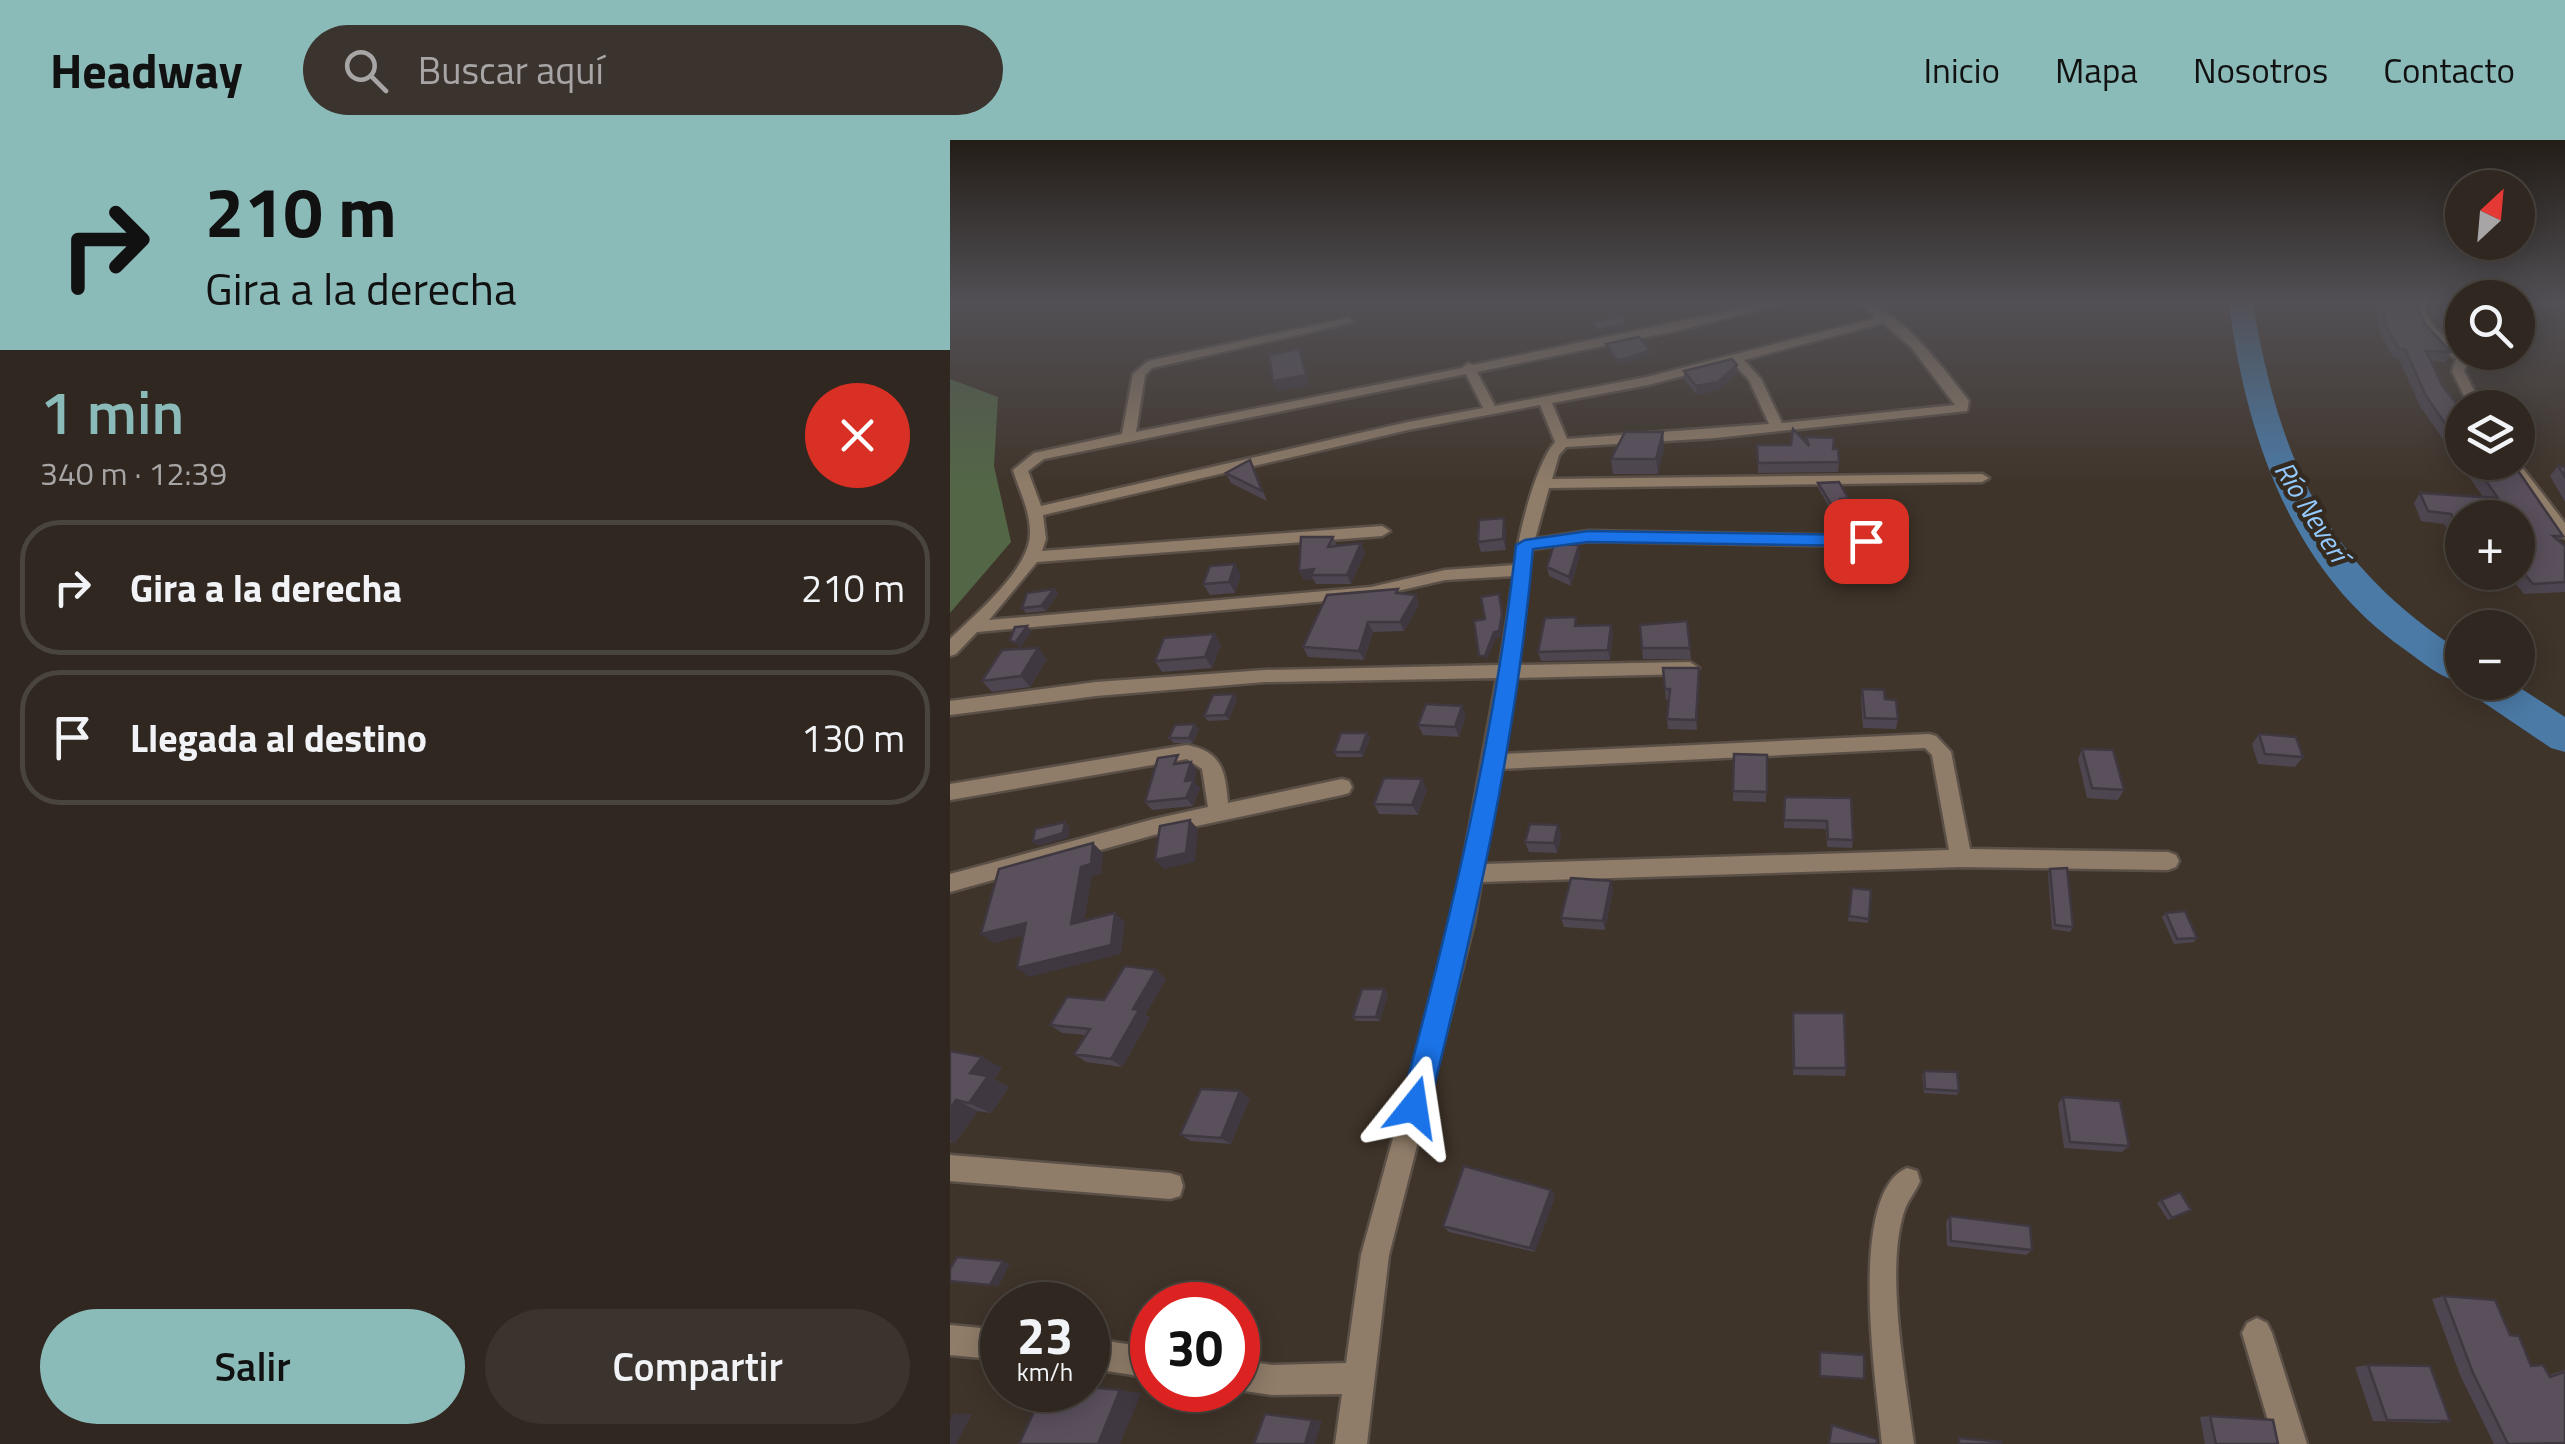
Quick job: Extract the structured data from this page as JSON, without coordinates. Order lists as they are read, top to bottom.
{
  "water": ["Río Neverí"],
  "north": "top right",
  "page": {
    "header": "Headway",
    "search": "Buscar aquí",
    "nav": [
      "Inicio",
      "Mapa",
      "Nosotros",
      "Contacto"
    ],
    "turn": ["210 m", "Gira a la derecha"],
    "map_buttons": ["+", "−"],
    "heading": ["1 min", "340 m · 12:39"],
    "list": [
      {
        "name": "Gira a la derecha",
        "value": "210 m"
      },
      {
        "name": "Llegada al destino",
        "value": "130 m"
      }
    ],
    "speed": "23 km/h",
    "limit": "30",
    "buttons": ["Salir", "Compartir"]
  }
}
